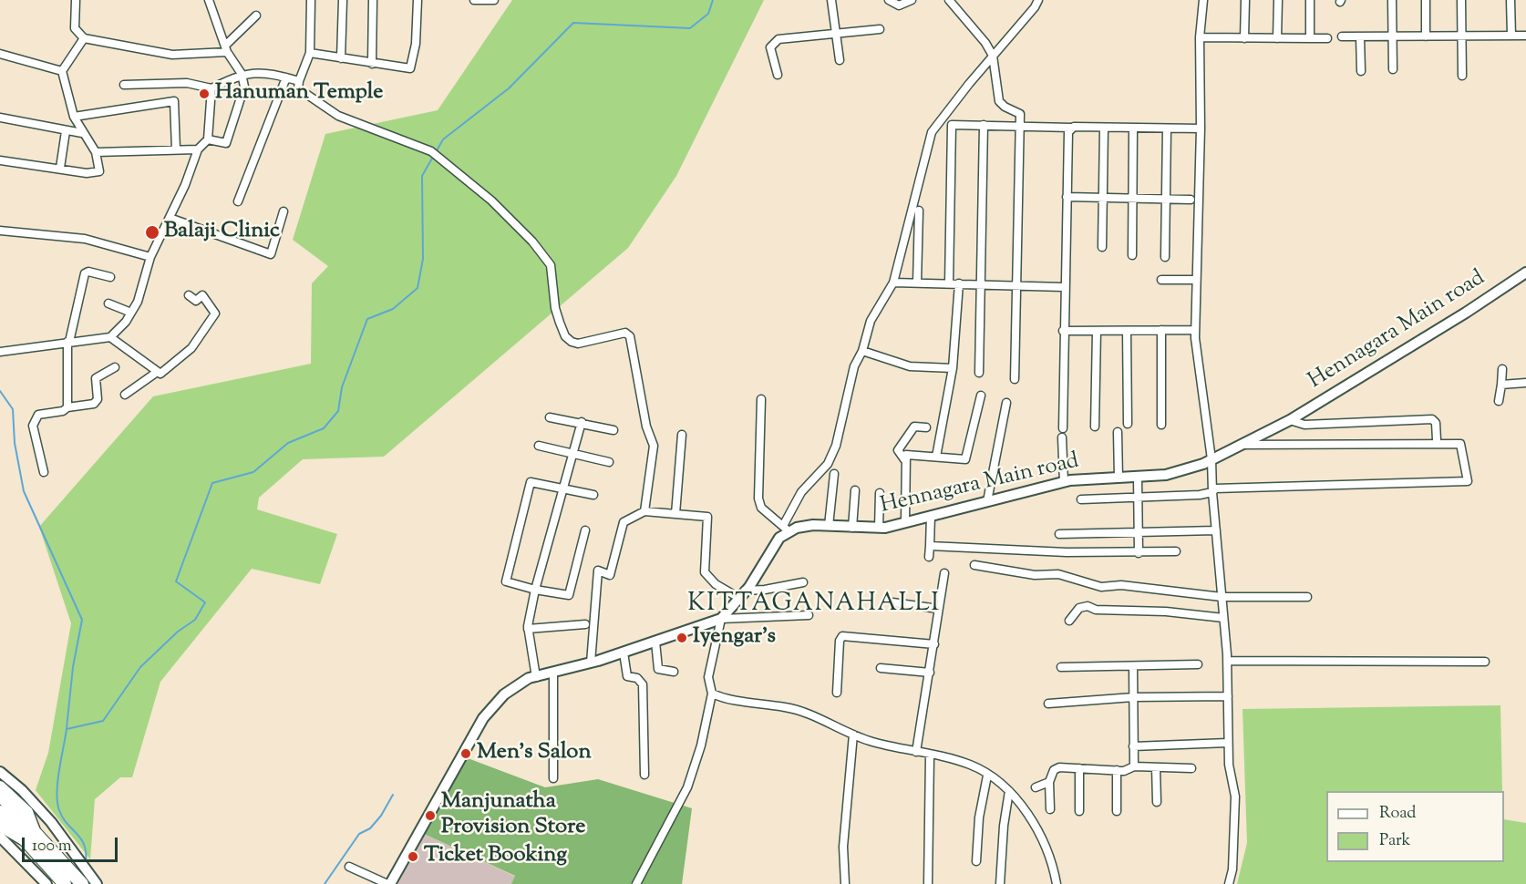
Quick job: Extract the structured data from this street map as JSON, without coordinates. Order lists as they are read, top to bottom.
{
  "streets": {
    "street": ["Hennagara Main road"]
  },
  "districts": ["KITTAGANAHALLI"],
  "places": [
    "Hanuman Temple",
    "Balaji Clinic",
    "Iyengar's",
    "Men's Salon",
    "Manjunatha Provision Store",
    "Ticket Booking"
  ],
  "legend": ["Road", "Park"],
  "scale_bar": "100 m"
}
